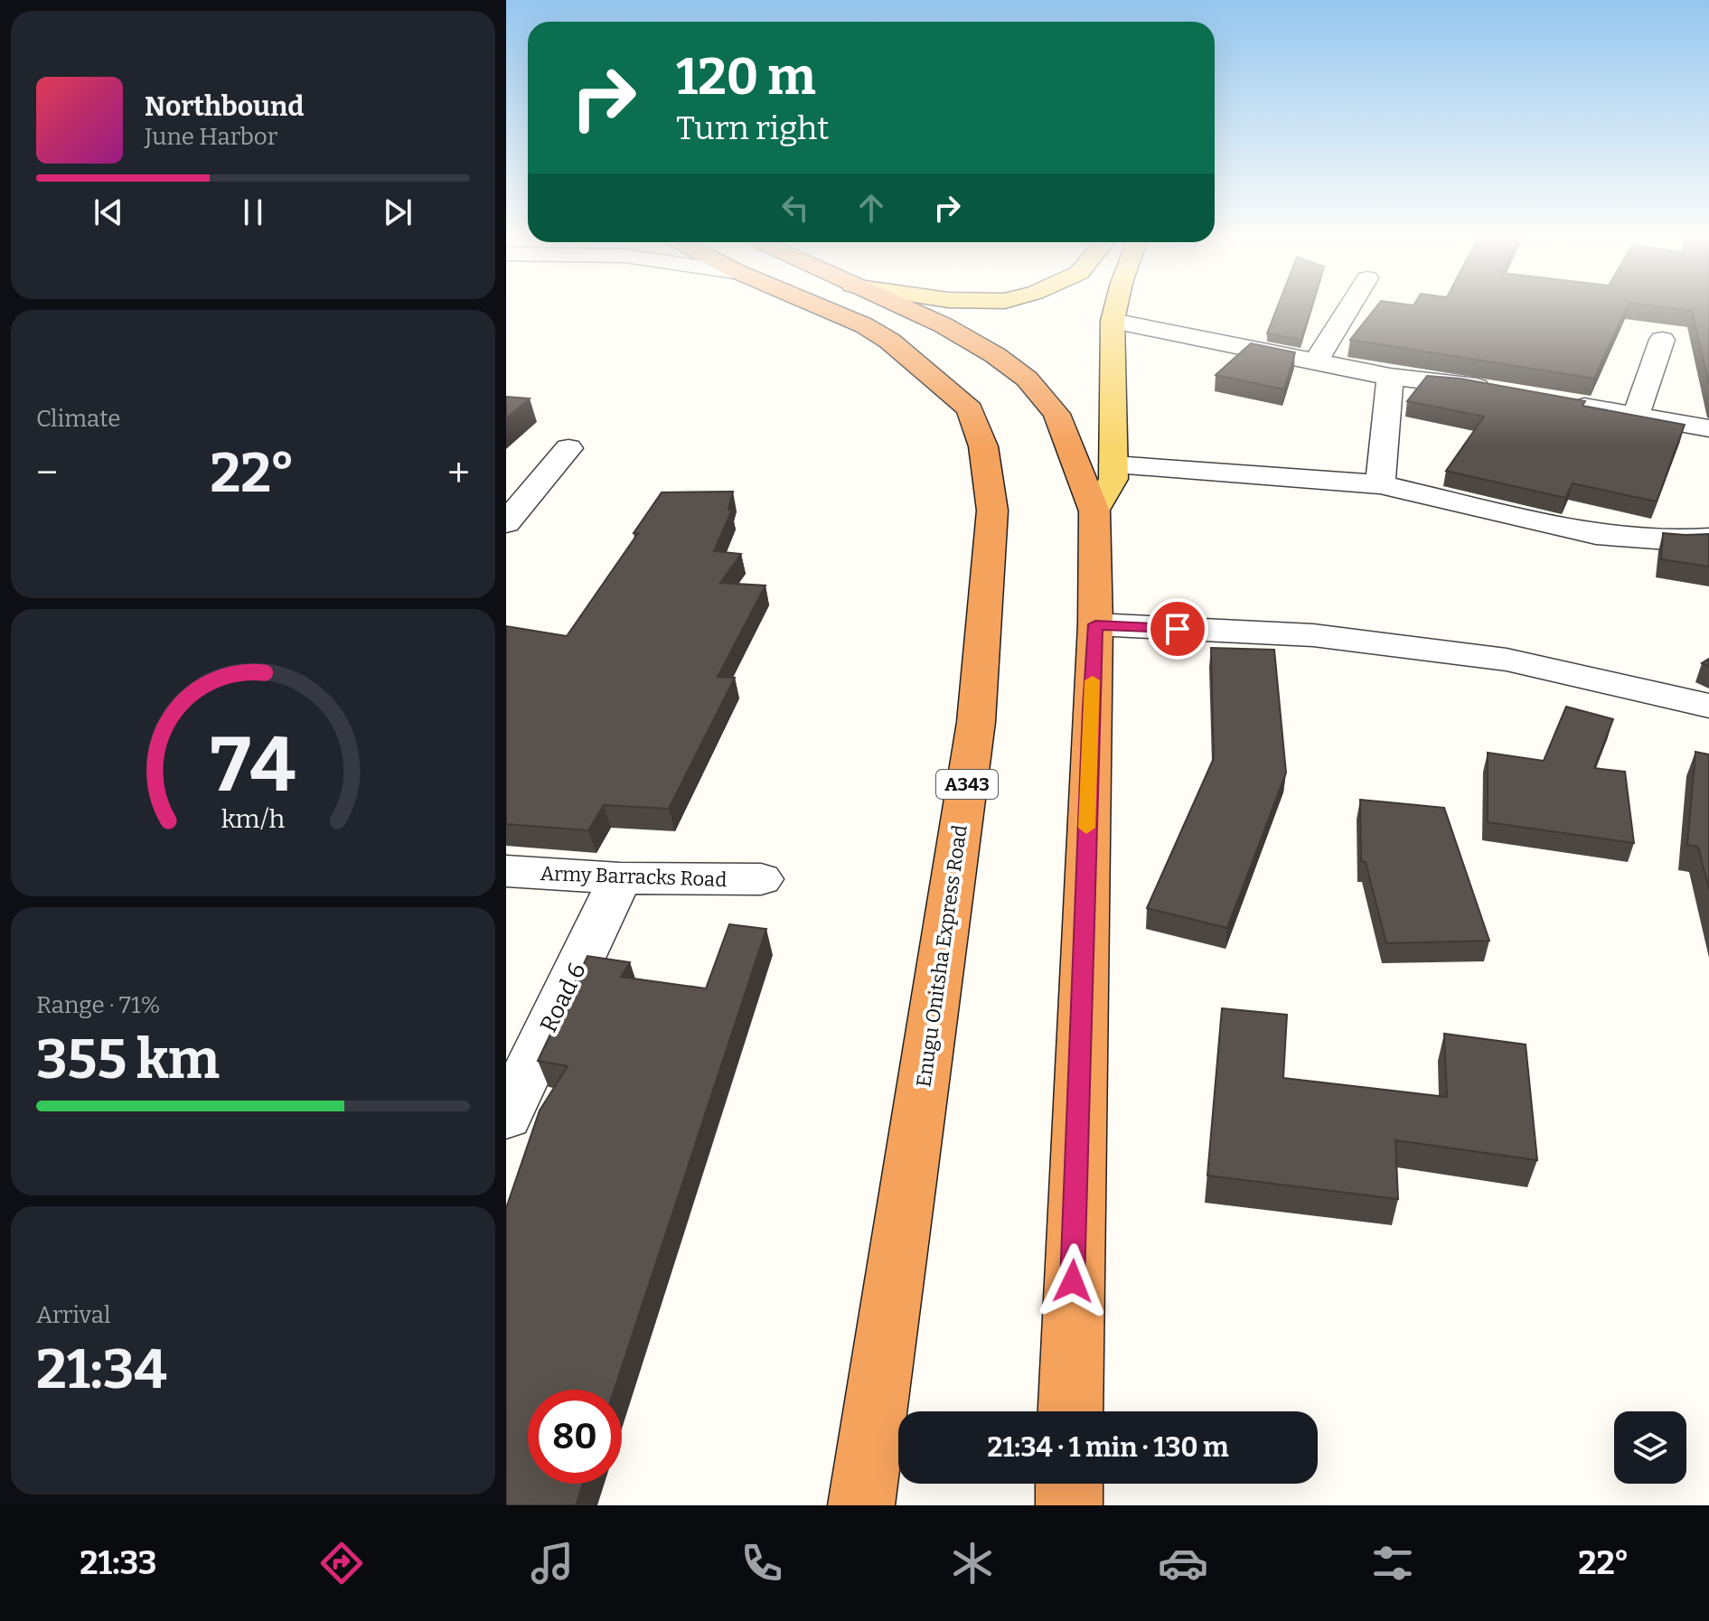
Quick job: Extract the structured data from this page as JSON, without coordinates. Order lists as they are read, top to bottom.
{
  "streets": {
    "highway": ["A343", "Enugu Onitsha Express Road"],
    "street": ["Army Barracks Road", "Road 6"]
  },
  "crossings": [
    ["Army Barracks Road", "Road 6"]
  ],
  "page": {
    "turn": ["120 m", "Turn right"],
    "song": ["Northbound", "June Harbor"],
    "tile": [
      "Climate",
      ["Range · 71%", "355 km"],
      ["Arrival", "21:34"]
    ],
    "heat": ["−", "22°", "+"],
    "limit": "80",
    "trip": "21:34 · 1 min · 130 m",
    "tabs": ["21:33", "22°"],
    "gauge": ["74", "km/h"]
  }
}
